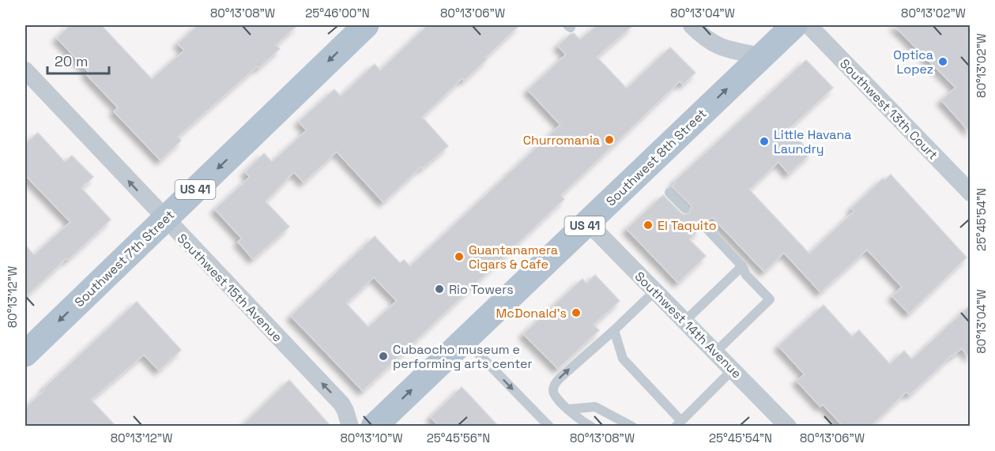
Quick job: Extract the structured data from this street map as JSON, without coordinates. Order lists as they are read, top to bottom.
{
  "streets": {
    "main road": ["Southwest 8th Street", "US 41", "Southwest 7th Street"],
    "street": ["Southwest 13th Court", "Southwest 15th Avenue", "Southwest 14th Avenue"]
  },
  "crossings": [
    ["Southwest 8th Street", "Southwest 14th Avenue"],
    ["Southwest 7th Street", "Southwest 15th Avenue"]
  ],
  "one_way": ["Southwest 8th Street", "Southwest 7th Street", "Southwest 15th Avenue"],
  "places": [
    "Optica Lopez",
    "Churromania",
    "Little Havana Laundry",
    "El Taquito",
    "Guantanamera Cigars & Cafe",
    "Rio Towers",
    "McDonald's",
    "Cubaocho museum e performing arts center"
  ],
  "scale_bar": "20 m",
  "coordinates": [
    "80°13'08\"W",
    "25°46'00\"N",
    "80°13'06\"W",
    "80°13'04\"W",
    "80°13'02\"W",
    "25°45'54\"N",
    "80°13'12\"W",
    "80°13'10\"W",
    "25°45'56\"N"
  ]
}
